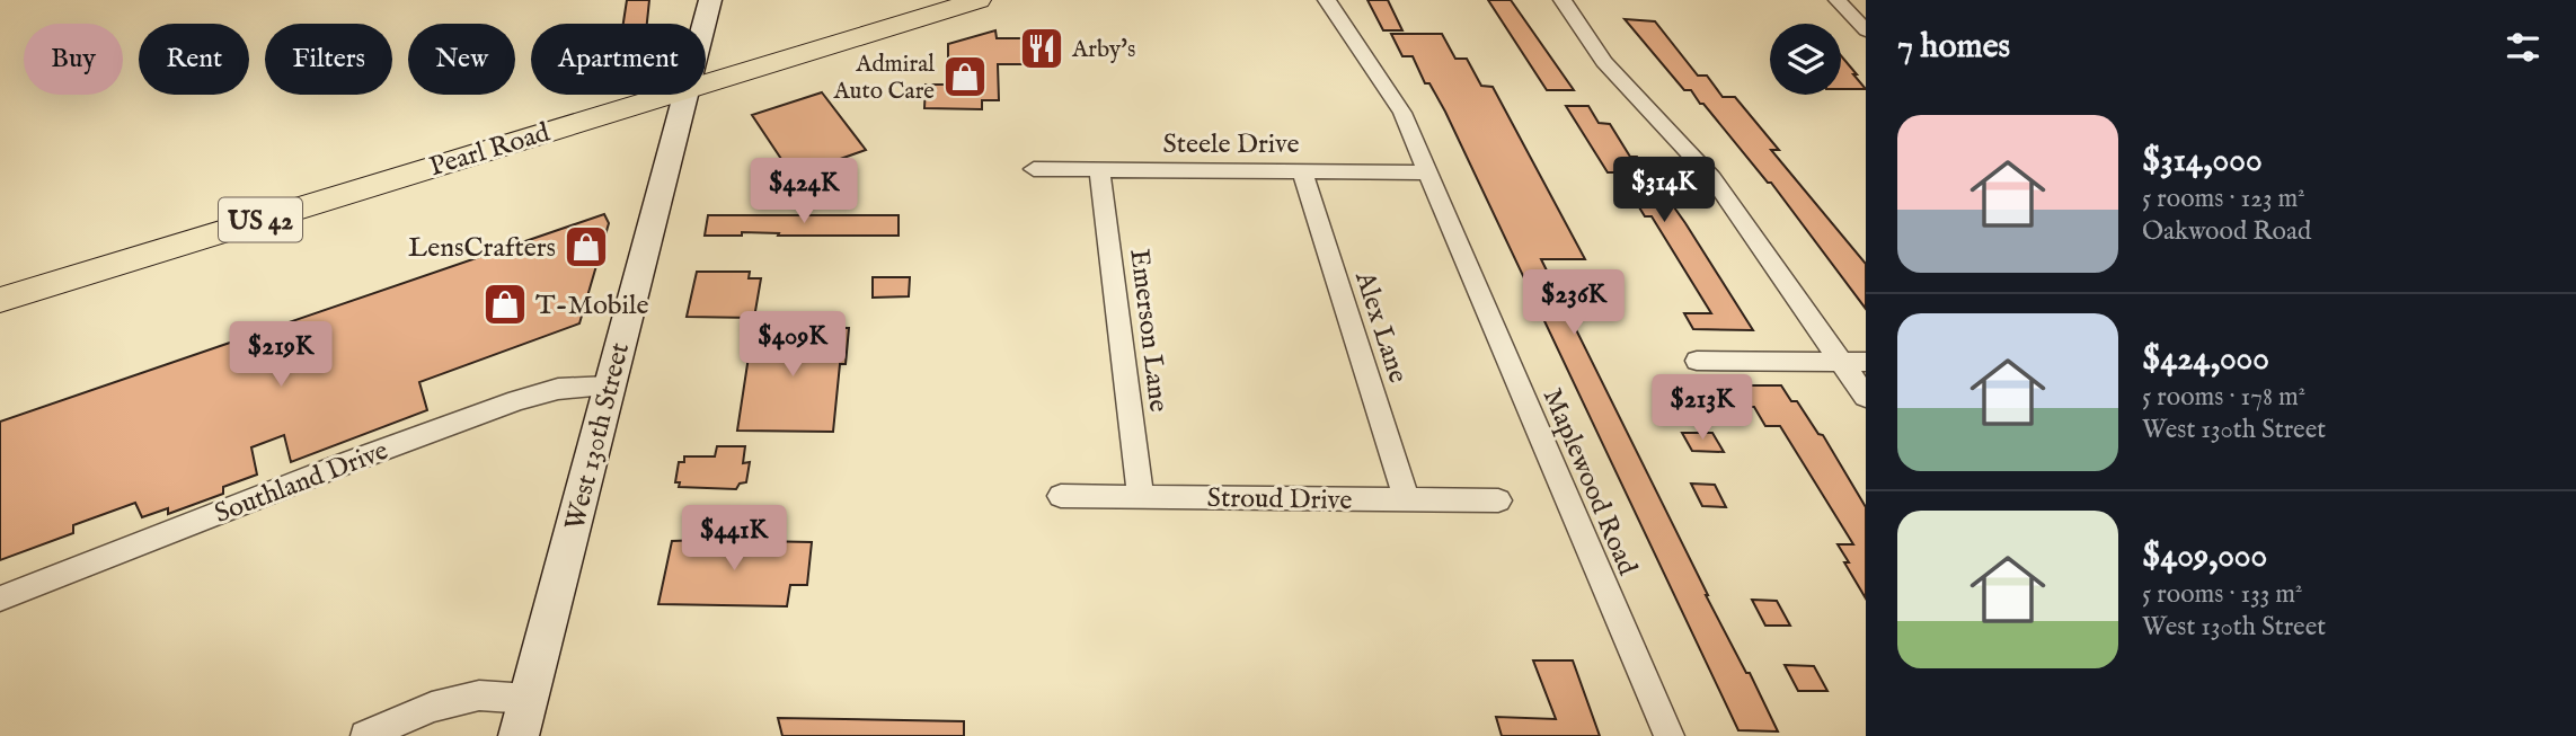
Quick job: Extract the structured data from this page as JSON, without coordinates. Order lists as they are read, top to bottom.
{
  "streets": {
    "main road": ["Pearl Road", "US 42", "West 130th Street"],
    "street": [
      "Steele Drive",
      "Alex Lane",
      "Emerson Lane",
      "Southland Drive",
      "Maplewood Road",
      "Stroud Drive"
    ]
  },
  "crossings": [
    ["Steele Drive", "Alex Lane"],
    ["Steele Drive", "Emerson Lane"],
    ["Steele Drive", "Maplewood Road"],
    ["Alex Lane", "Stroud Drive"],
    ["Emerson Lane", "Stroud Drive"],
    ["West 130th Street", "Southland Drive"]
  ],
  "places": {
    "restaurant": ["Arby's"],
    "shop": ["Admiral Auto Care", "LensCrafters", "T-Mobile"]
  },
  "page": {
    "heading": "7 homes",
    "chip": [
      "Buy",
      "Rent",
      "Filters",
      "New",
      "Apartment"
    ],
    "list": [
      {
        "name": "$314,000",
        "note": "5 rooms · 123 m² · Oakwood Road"
      },
      {
        "name": "$424,000",
        "note": "5 rooms · 178 m² · West 130th Street"
      },
      {
        "name": "$409,000",
        "note": "5 rooms · 133 m² · West 130th Street"
      }
    ],
    "price": [
      "$314K",
      "$424K",
      "$236K",
      "$409K",
      "$219K",
      "$213K",
      "$441K"
    ]
  }
}
